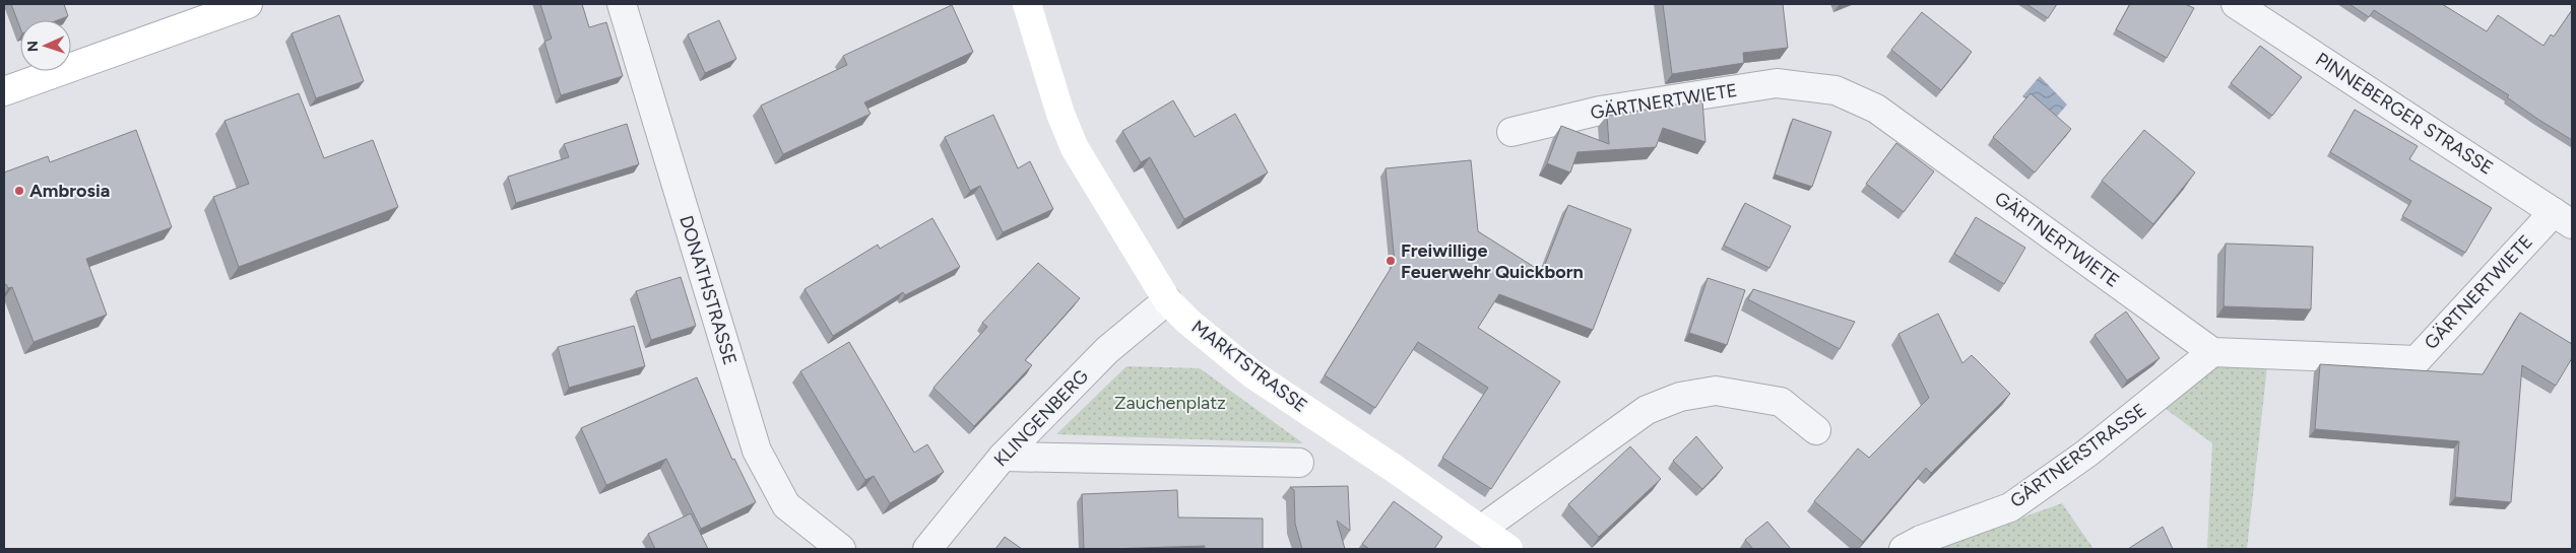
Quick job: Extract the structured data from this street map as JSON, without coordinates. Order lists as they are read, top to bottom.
{
  "streets": {
    "main road": ["MARKTSTRASSE"],
    "street": [
      "GÄRTNERTWIETE",
      "PINNEBERGER STRASSE",
      "DONATHSTRASSE",
      "KLINGENBERG",
      "GÄRTNERSTRASSE"
    ]
  },
  "crossings": [
    ["GÄRTNERTWIETE", "PINNEBERGER STRASSE"],
    ["GÄRTNERTWIETE", "GÄRTNERSTRASSE"],
    ["MARKTSTRASSE", "KLINGENBERG"]
  ],
  "parks": ["Zauchenplatz"],
  "places": ["Ambrosia", "Freiwillige Feuerwehr Quickborn"],
  "north": "left"
}
